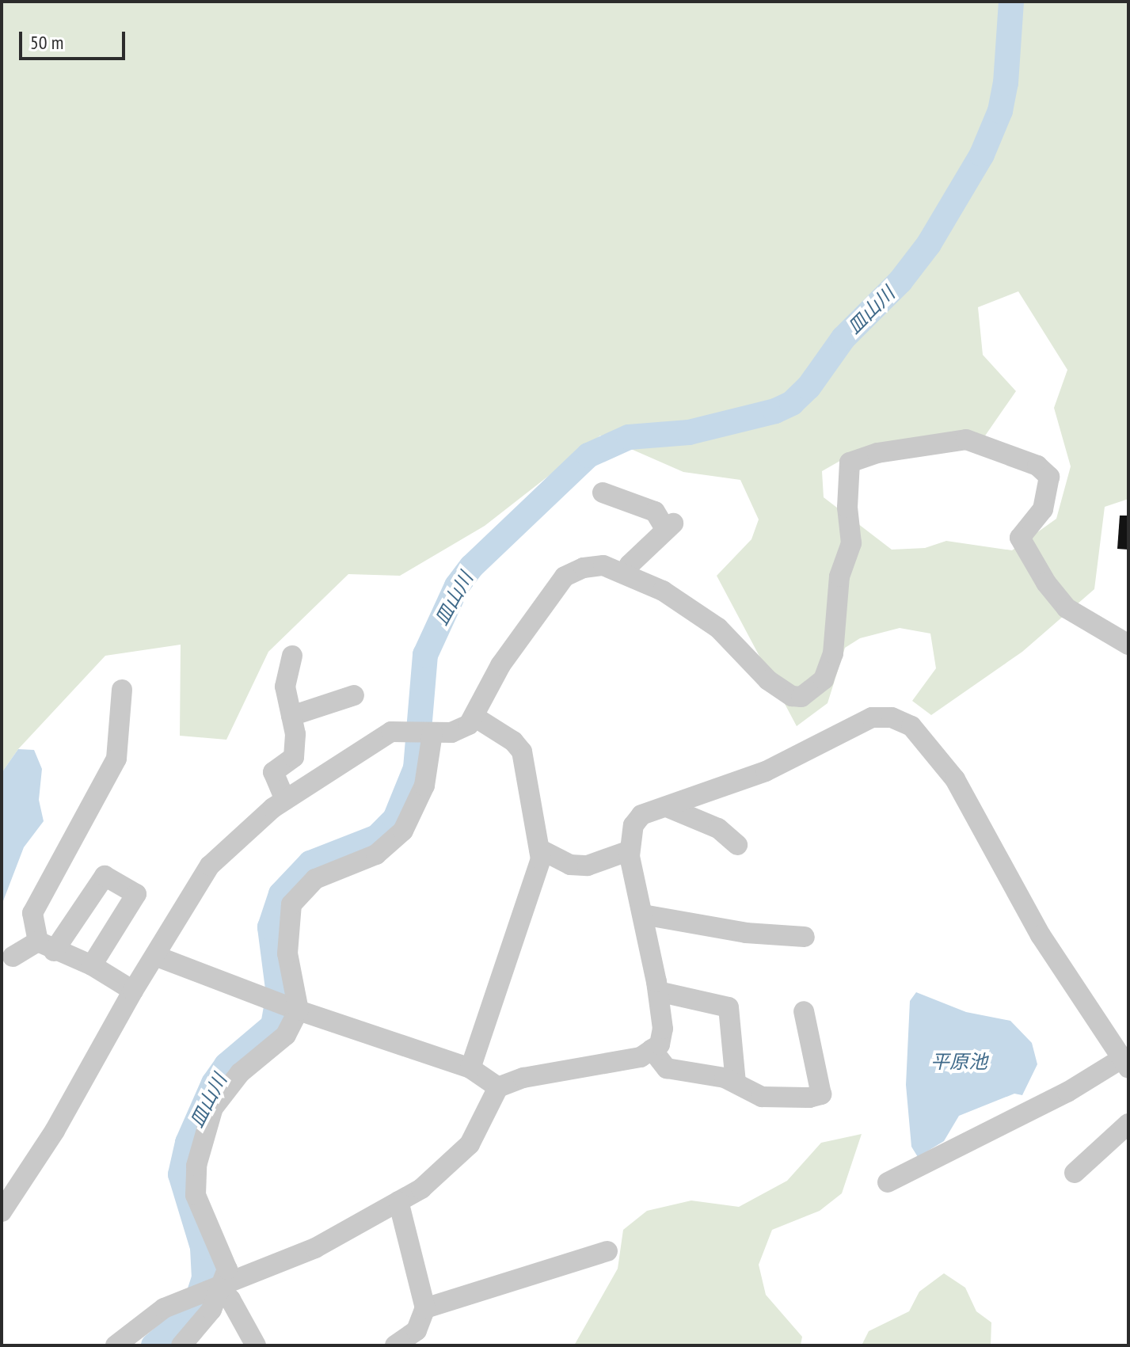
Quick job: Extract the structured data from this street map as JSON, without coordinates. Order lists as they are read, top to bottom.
{
  "water": ["皿山川", "平原池"],
  "scale_bar": "50 m"
}
